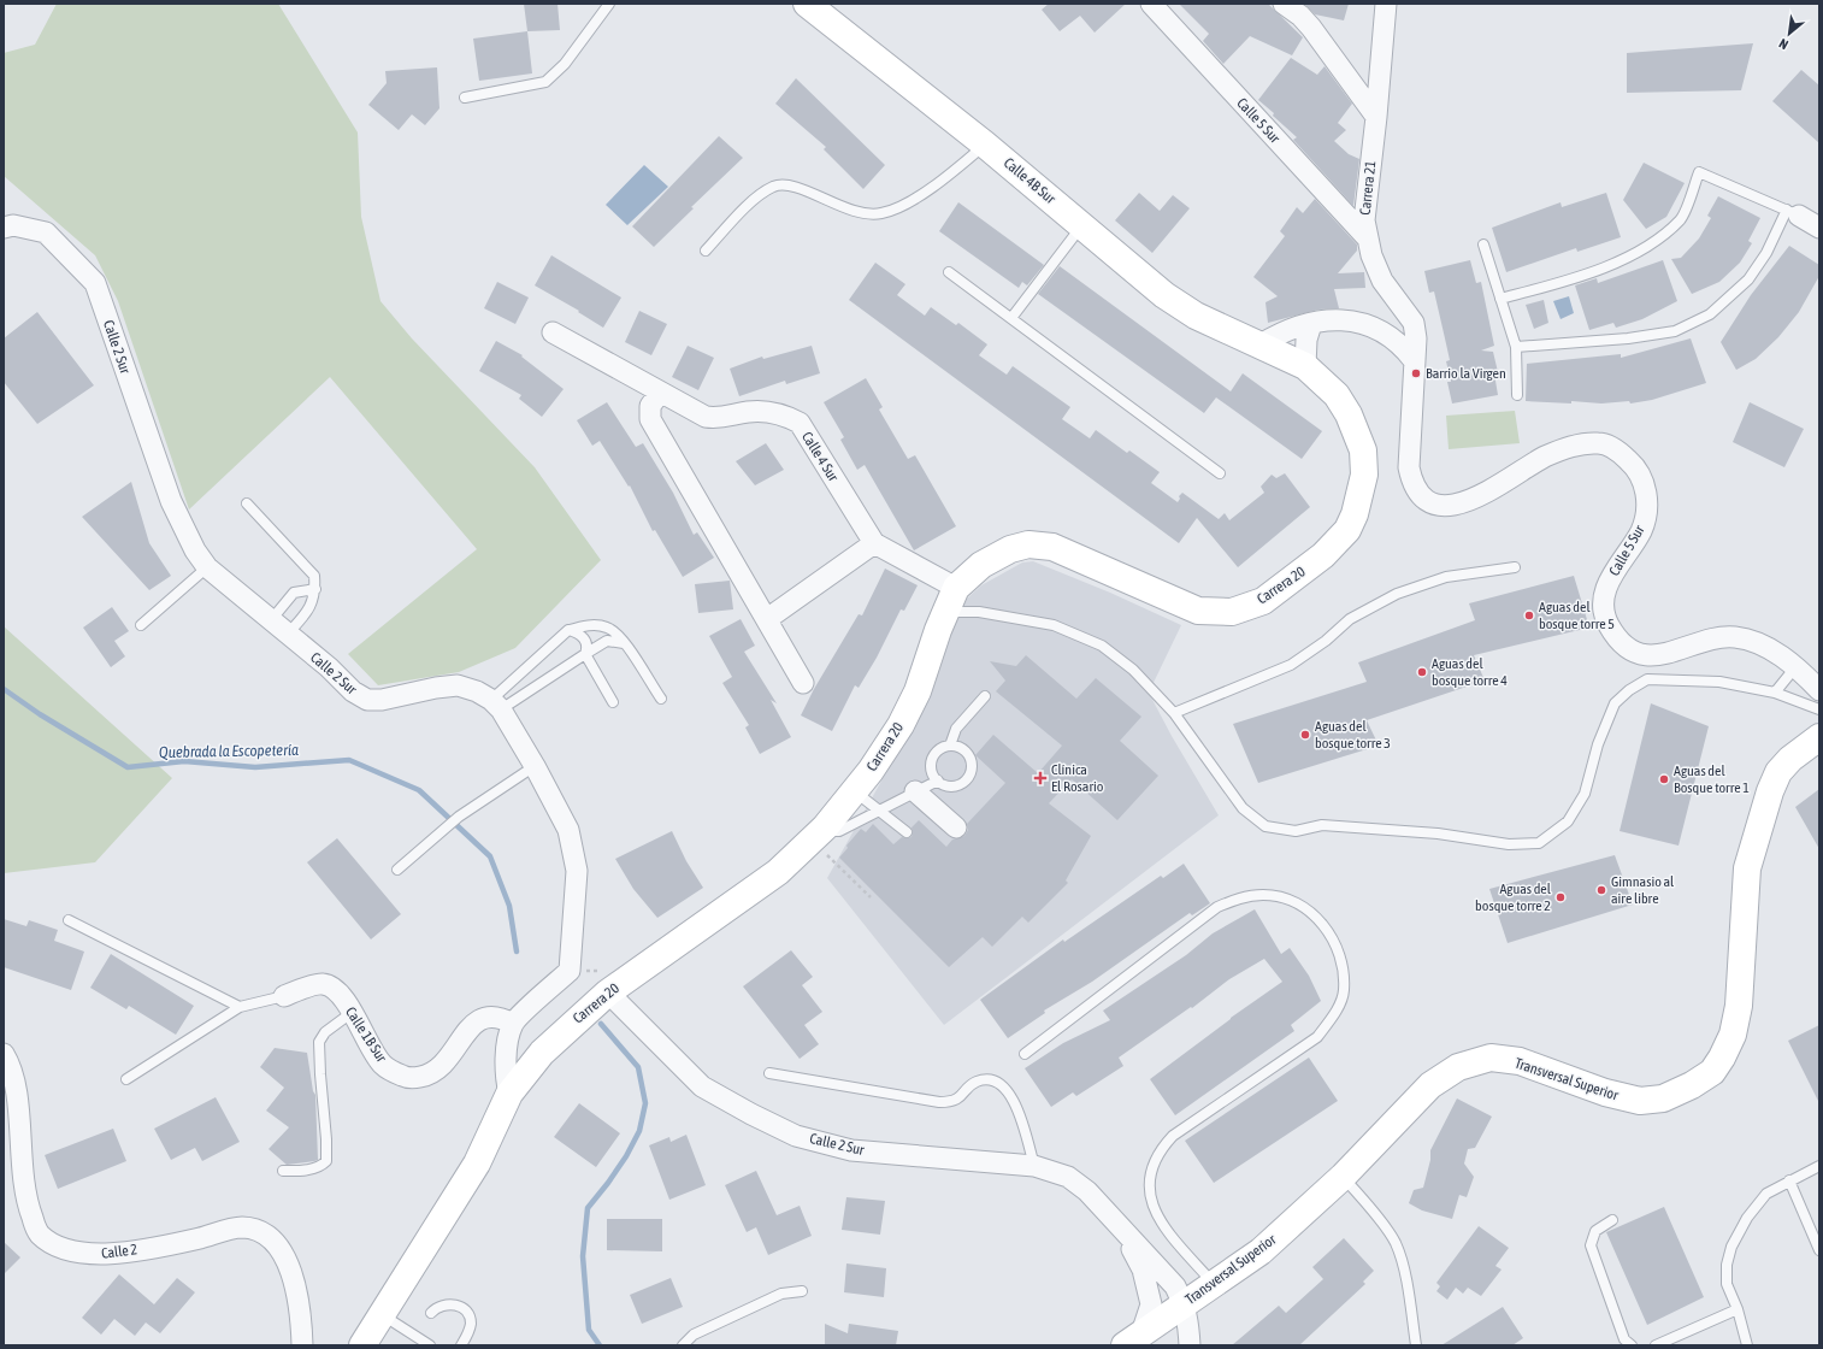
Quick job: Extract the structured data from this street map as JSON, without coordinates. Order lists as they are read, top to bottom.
{
  "streets": {
    "street": [
      "Calle 5 Sur",
      "Calle 4B Sur",
      "Carrera 21",
      "Calle 2 Sur",
      "Calle 4 Sur",
      "Carrera 20",
      "Calle 1B Sur",
      "Transversal Superior",
      "Calle 2"
    ]
  },
  "crossings": [
    ["Calle 5 Sur", "Carrera 21"],
    ["Calle 4B Sur", "Carrera 20"],
    ["Calle 2 Sur", "Carrera 20"],
    ["Calle 2 Sur", "Transversal Superior"],
    ["Calle 4 Sur", "Carrera 20"]
  ],
  "water": ["Quebrada la Escopetería"],
  "places": {
    "other": [
      "Barrio la Virgen",
      "Aguas del bosque torre 5",
      "Aguas del bosque torre 4",
      "Aguas del bosque torre 3",
      "Aguas del Bosque torre 1",
      "Gimnasio al aire libre",
      "Aguas del bosque torre 2"
    ],
    "health": ["Clínica El Rosario"]
  },
  "north": "bottom left"
}
